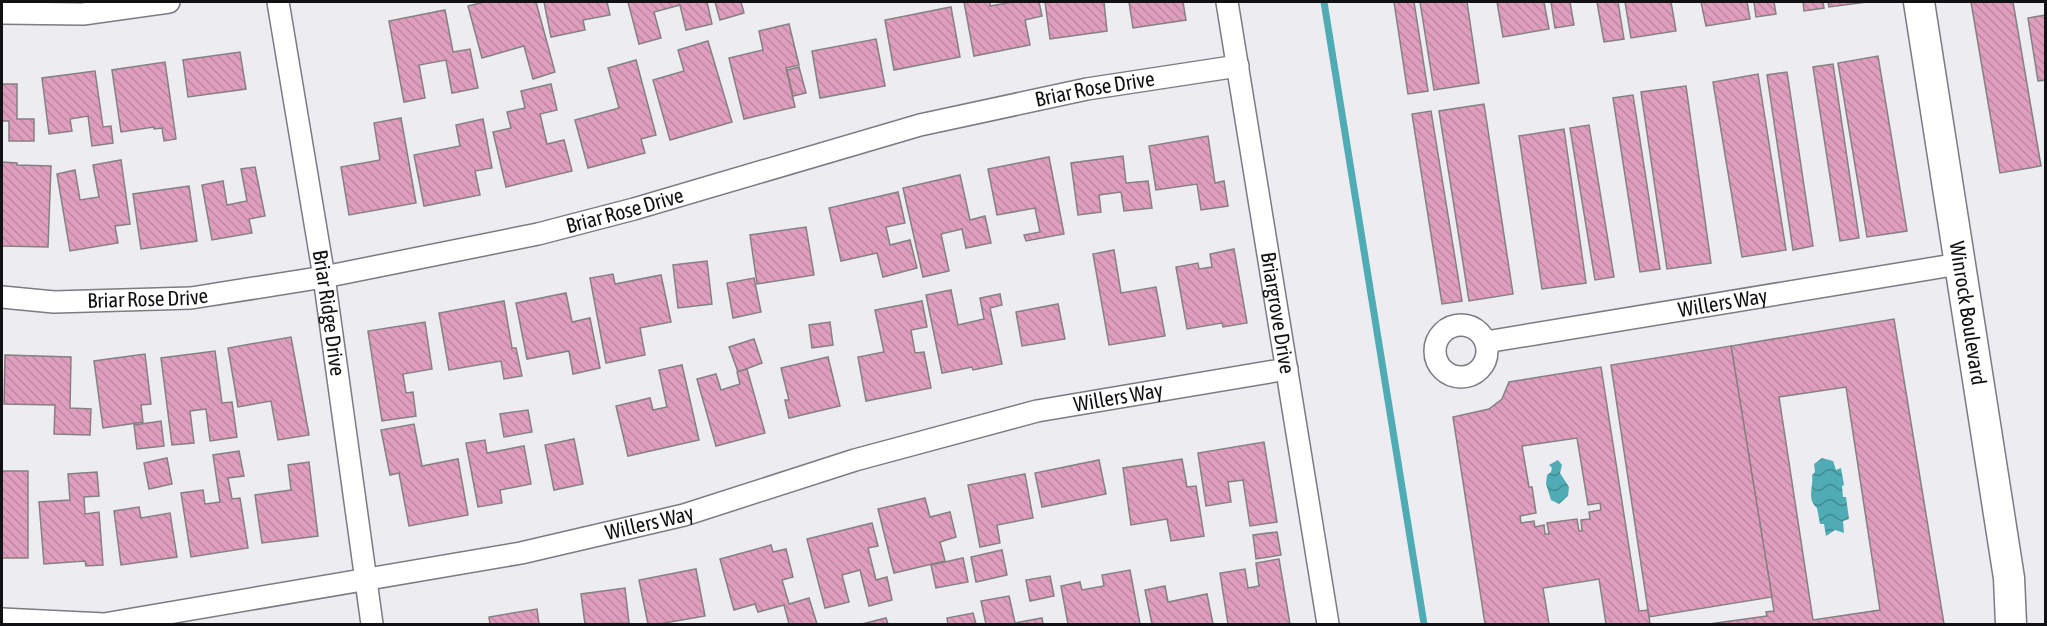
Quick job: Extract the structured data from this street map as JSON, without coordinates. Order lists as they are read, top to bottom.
{
  "streets": {
    "street": [
      "Briar Rose Drive",
      "Willers Way",
      "Briar Ridge Drive",
      "Briargrove Drive",
      "Winrock Boulevard"
    ]
  },
  "crossings": [
    ["Briar Rose Drive", "Briar Ridge Drive"],
    ["Briar Rose Drive", "Briargrove Drive"],
    ["Willers Way", "Briar Ridge Drive"],
    ["Willers Way", "Briargrove Drive"],
    ["Willers Way", "Winrock Boulevard"]
  ]
}
